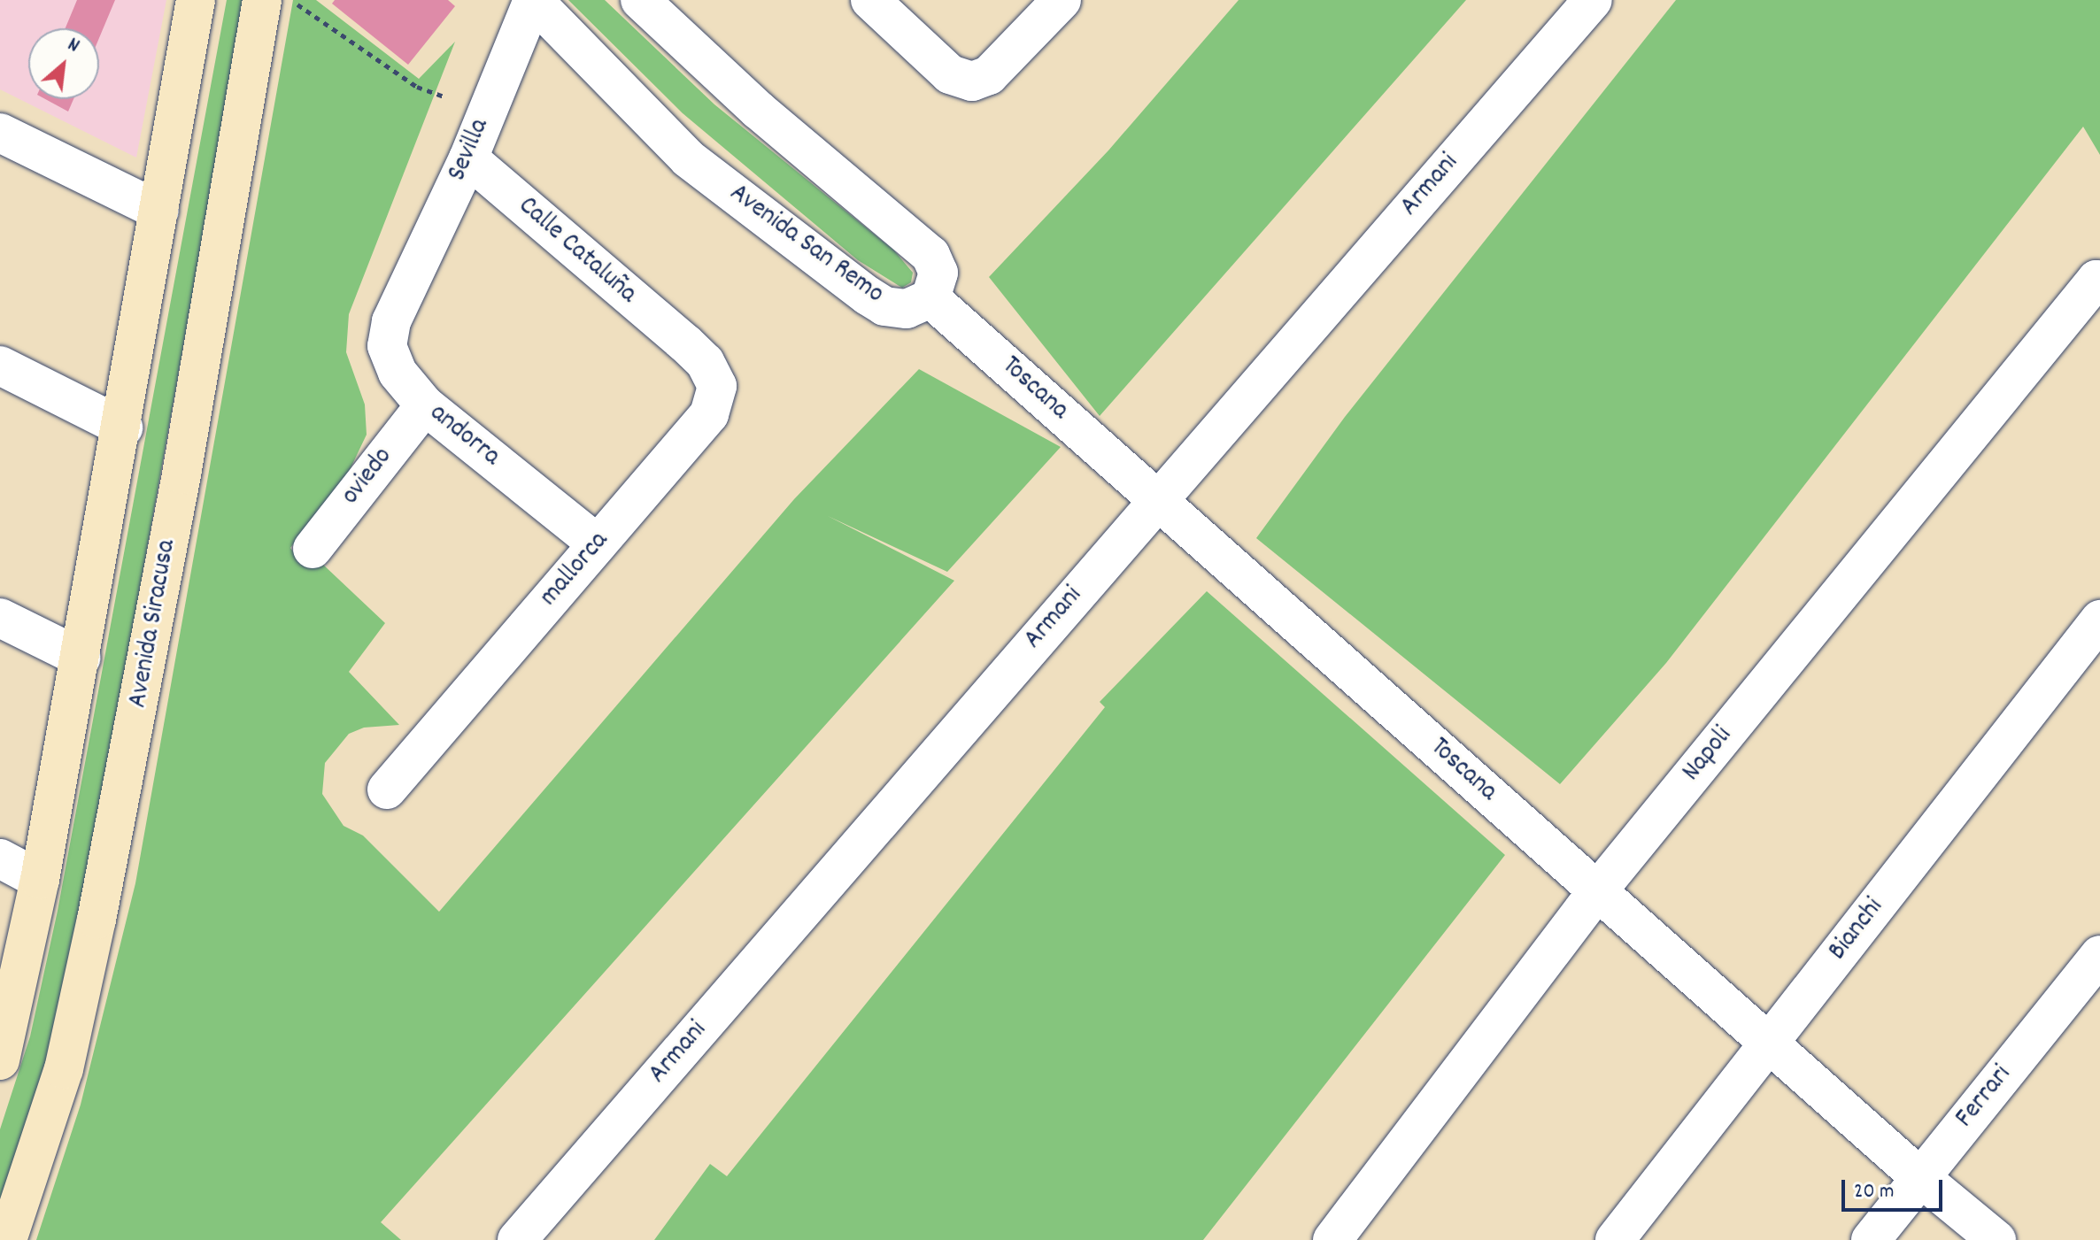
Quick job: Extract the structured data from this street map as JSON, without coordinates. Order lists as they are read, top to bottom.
{
  "streets": {
    "street": [
      "Sevilla",
      "Armani",
      "Avenida San Remo",
      "Calle Cataluña",
      "Toscana",
      "andorra",
      "oviedo",
      "mallorca",
      "Avenida Siracusa",
      "Napoli",
      "Bianchi",
      "Ferrari"
    ]
  },
  "crossings": [
    ["Sevilla", "Avenida San Remo"],
    ["Sevilla", "Calle Cataluña"],
    ["Sevilla", "andorra"],
    ["Armani", "Toscana"],
    ["Avenida San Remo", "Toscana"],
    ["Calle Cataluña", "mallorca"],
    ["Toscana", "Napoli"],
    ["Toscana", "Bianchi"],
    ["Toscana", "Ferrari"],
    ["andorra", "oviedo"],
    ["andorra", "mallorca"]
  ],
  "scale_bar": "20 m",
  "north": "top right"
}
